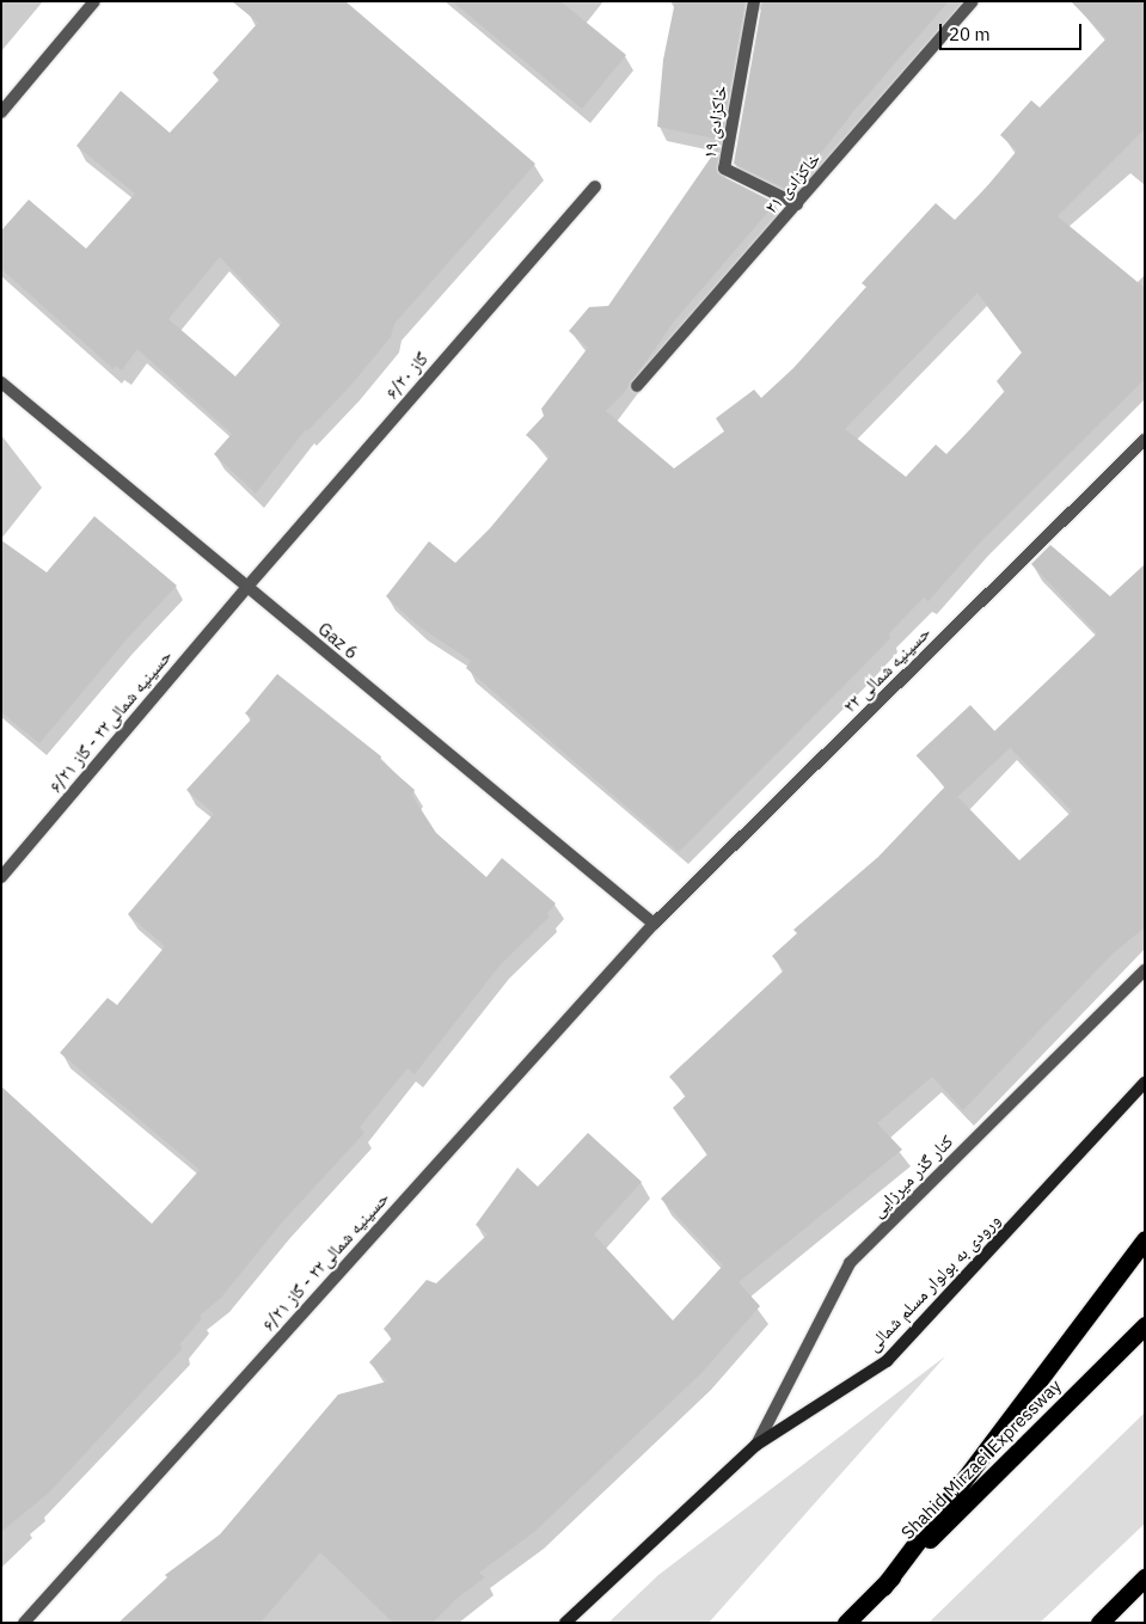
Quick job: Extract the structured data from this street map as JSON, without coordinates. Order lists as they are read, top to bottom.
{
  "streets": {
    "highway": ["Shahid Mirzaei Expressway"],
    "street": [
      "خاکزادی ۱۹",
      "خاکزادی ۲۱",
      "گاز ۶/۲۰",
      "Gaz 6",
      "حسینیه شمالی ۲۲",
      "حسینیه شمالی۲۲ - گاز ۶/۲۱",
      "کنار گذر میرزایی",
      "ورودی به بولوار مسلم شمالی"
    ]
  },
  "crossings": [
    ["خاکزادی ۱۹", "خاکزادی ۲۱"],
    ["گاز ۶/۲۰", "Gaz 6"],
    ["گاز ۶/۲۰", "حسینیه شمالی۲۲ - گاز ۶/۲۱"],
    ["Gaz 6", "حسینیه شمالی ۲۲"],
    ["Gaz 6", "حسینیه شمالی۲۲ - گاز ۶/۲۱"],
    ["حسینیه شمالی ۲۲", "حسینیه شمالی۲۲ - گاز ۶/۲۱"],
    ["کنار گذر میرزایی", "ورودی به بولوار مسلم شمالی"]
  ],
  "scale_bar": "20 m"
}
